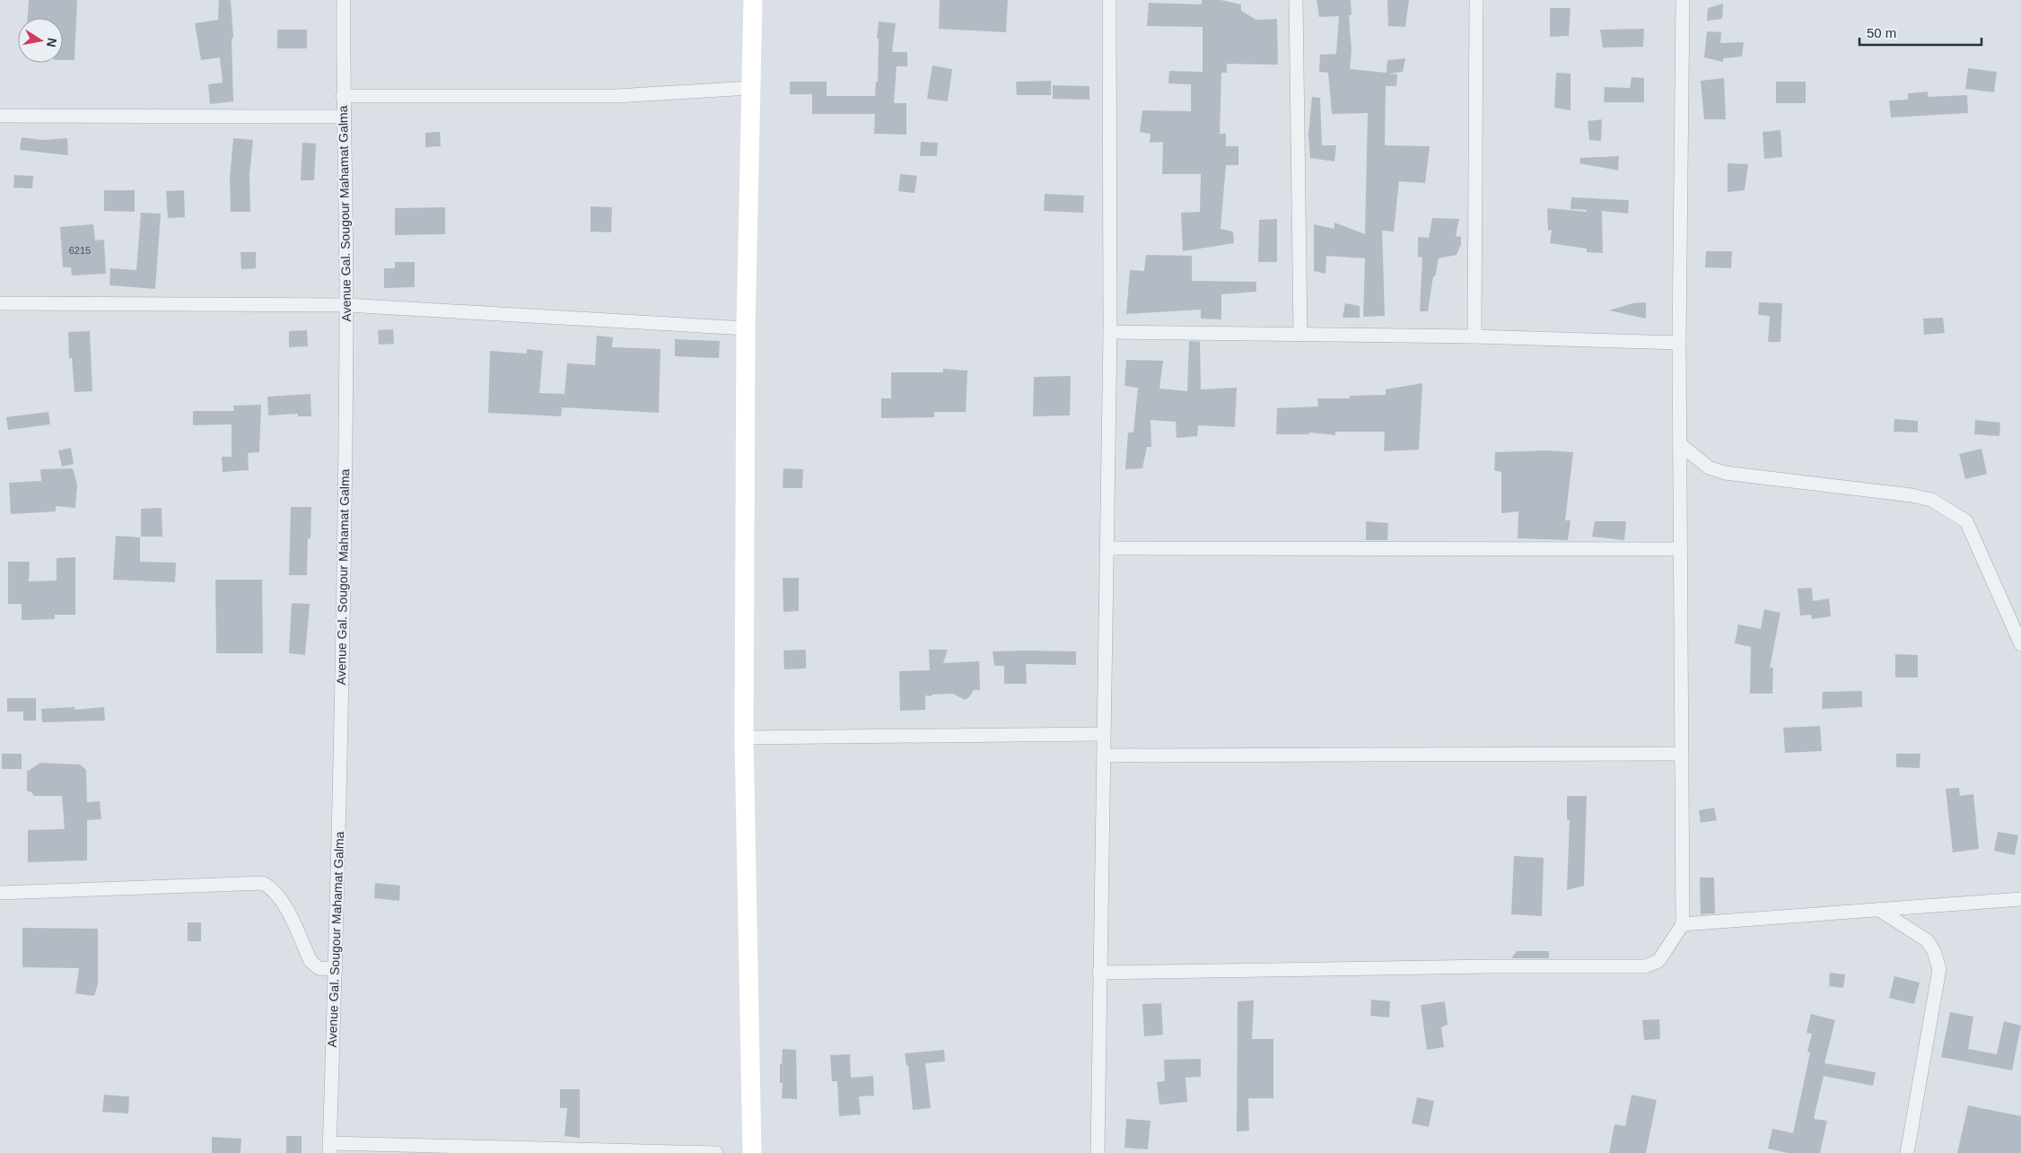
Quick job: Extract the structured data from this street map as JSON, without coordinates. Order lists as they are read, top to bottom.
{
  "streets": {
    "street": ["Avenue Gal. Sougour Mahamat Galma"]
  },
  "house_numbers": ["6215"],
  "scale_bar": "50 m",
  "north": "right"
}
